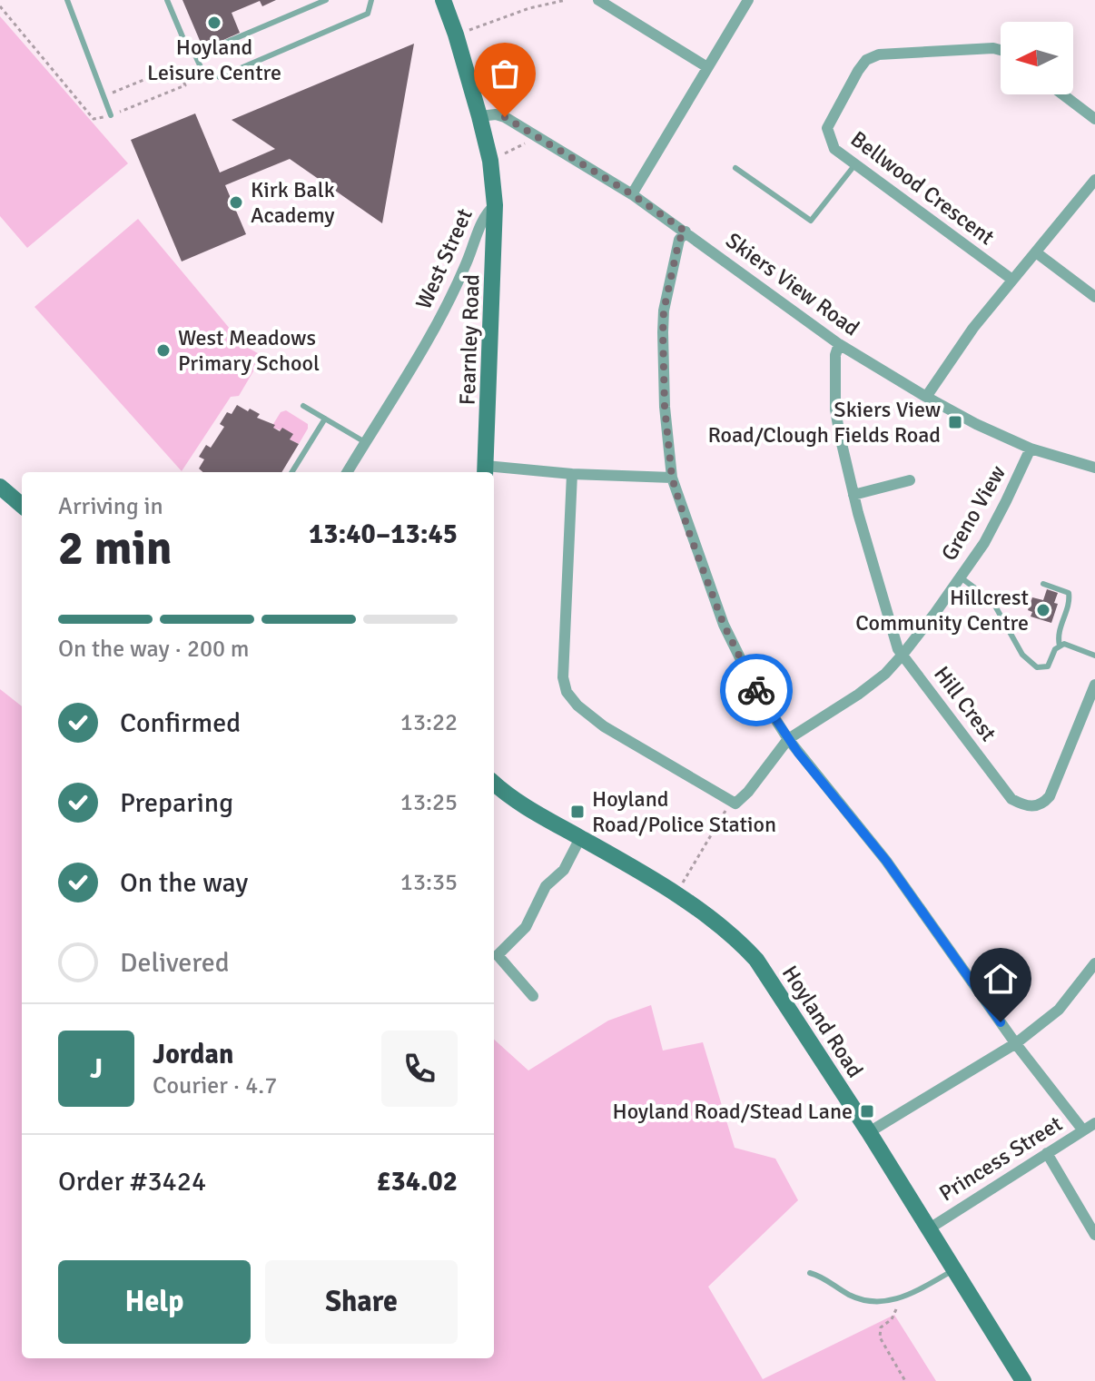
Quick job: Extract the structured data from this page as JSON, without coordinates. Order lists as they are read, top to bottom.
{
  "streets": {
    "main road": ["West Street", "Fearnley Road", "Hoyland Road"],
    "street": [
      "Bellwood Crescent",
      "Skiers View Road",
      "Greno View",
      "Hill Crest",
      "Princess Street"
    ]
  },
  "crossings": [
    ["West Street", "Skiers View Road"],
    ["West Street", "Fearnley Road"],
    ["Skiers View Road", "Greno View"],
    ["Skiers View Road", "Hill Crest"],
    ["Greno View", "Hill Crest"],
    ["Hoyland Road", "Princess Street"]
  ],
  "places": {
    "other": [
      "Hoyland Leisure Centre",
      "Kirk Balk Academy",
      "West Meadows Primary School",
      "Hillcrest Community Centre"
    ],
    "transit": ["Skiers View Road/Clough Fields Road", "Hoyland Road/Police Station", "Hoyland Road/Stead Lane"]
  },
  "north": "left",
  "page": {
    "heading": ["2 min", "Arriving in", "13:40–13:45"],
    "panel": [
      "Jordan",
      "Courier · 4.7",
      "Order #3424",
      "£34.02"
    ],
    "bar": "On the way · 200 m",
    "list": [
      ["Confirmed", "13:22"],
      ["Preparing", "13:25"],
      ["On the way", "13:35"],
      "Delivered"
    ],
    "round": "J",
    "buttons": ["Help", "Share"]
  }
}
